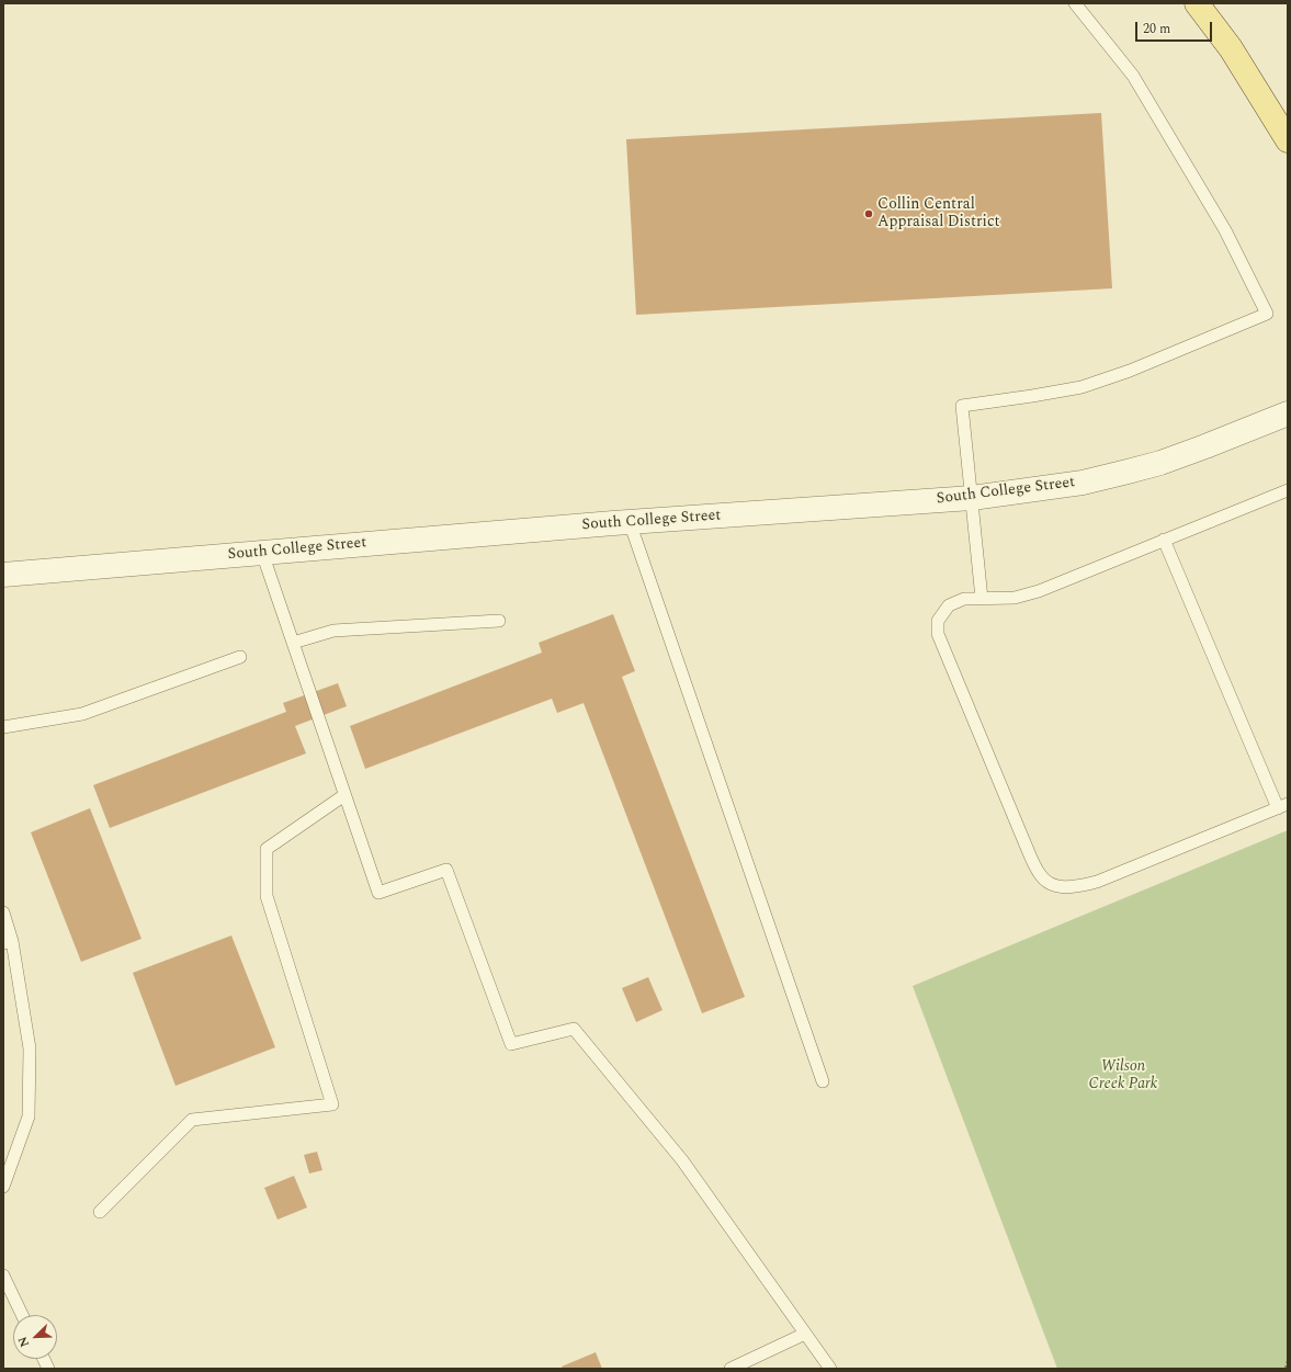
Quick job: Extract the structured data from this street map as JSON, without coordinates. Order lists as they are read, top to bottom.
{
  "streets": {
    "street": ["South College Street"]
  },
  "parks": ["Wilson Creek Park"],
  "places": ["Collin Central Appraisal District"],
  "scale_bar": "20 m",
  "north": "bottom left"
}
